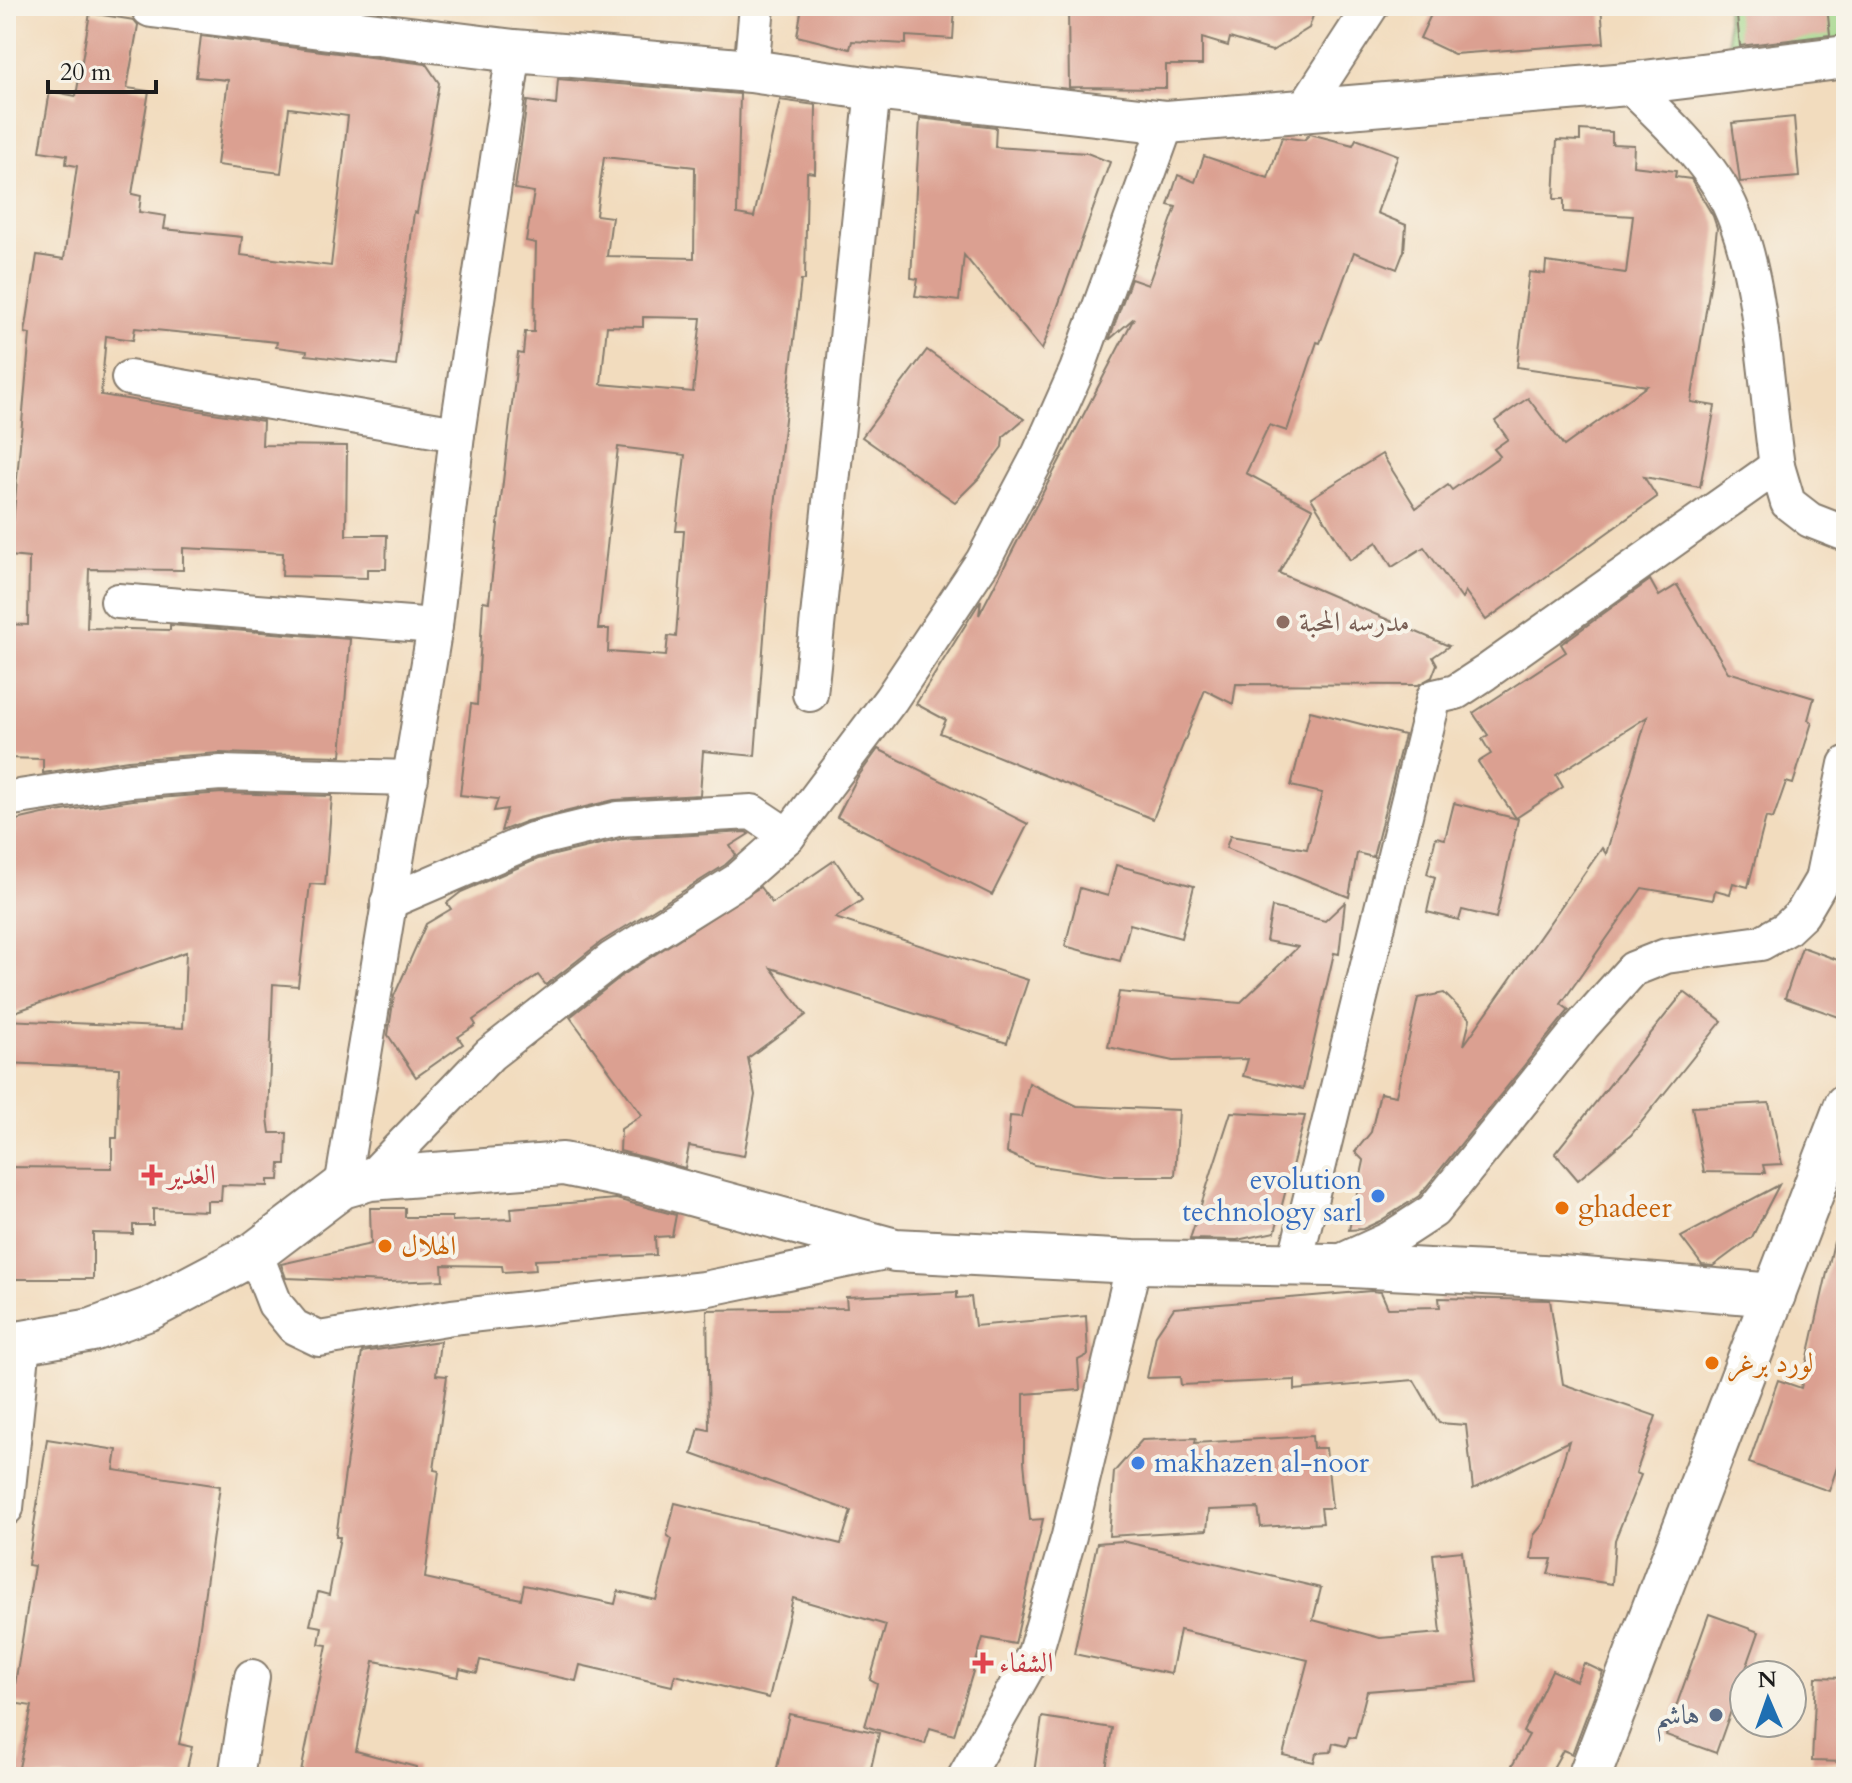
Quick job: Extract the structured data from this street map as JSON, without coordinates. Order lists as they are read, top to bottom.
{
  "places": {
    "other": [
      "مدرسه المحبة",
      "evolution technology sarl",
      "ghadeer",
      "الهلال",
      "لورد برغر",
      "makhazen al-noor",
      "هاشم"
    ],
    "health": ["الغدير", "الشفاء"]
  },
  "scale_bar": "20 m",
  "north": "top"
}
